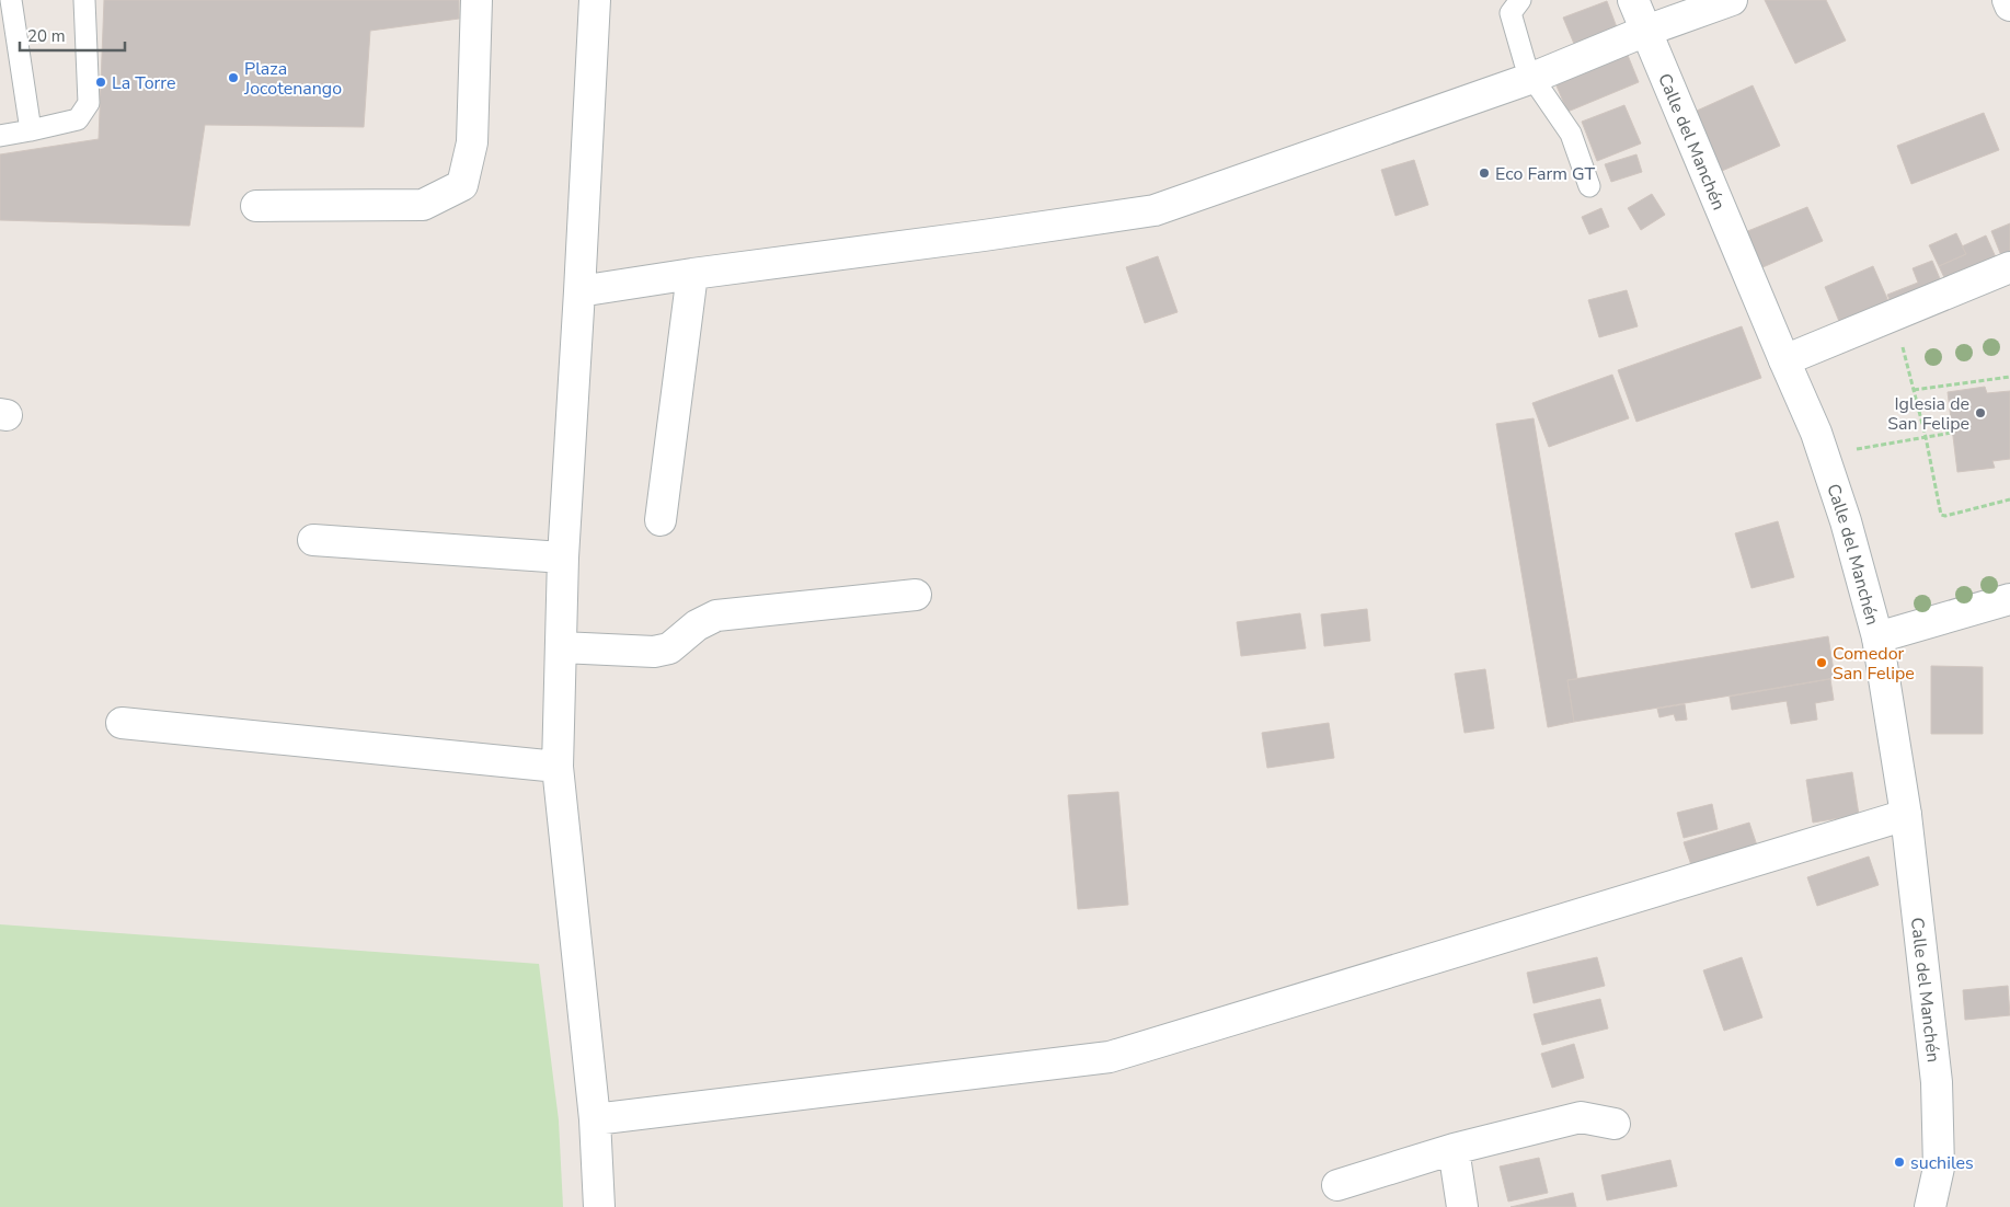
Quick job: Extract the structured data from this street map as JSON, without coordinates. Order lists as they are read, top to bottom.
{
  "streets": {
    "street": ["Calle del Manchén"]
  },
  "places": [
    "Plaza Jocotenango",
    "La Torre",
    "Eco Farm GT",
    "Iglesia de San Felipe",
    "Comedor San Felipe",
    "suchiles"
  ],
  "scale_bar": "20 m"
}
